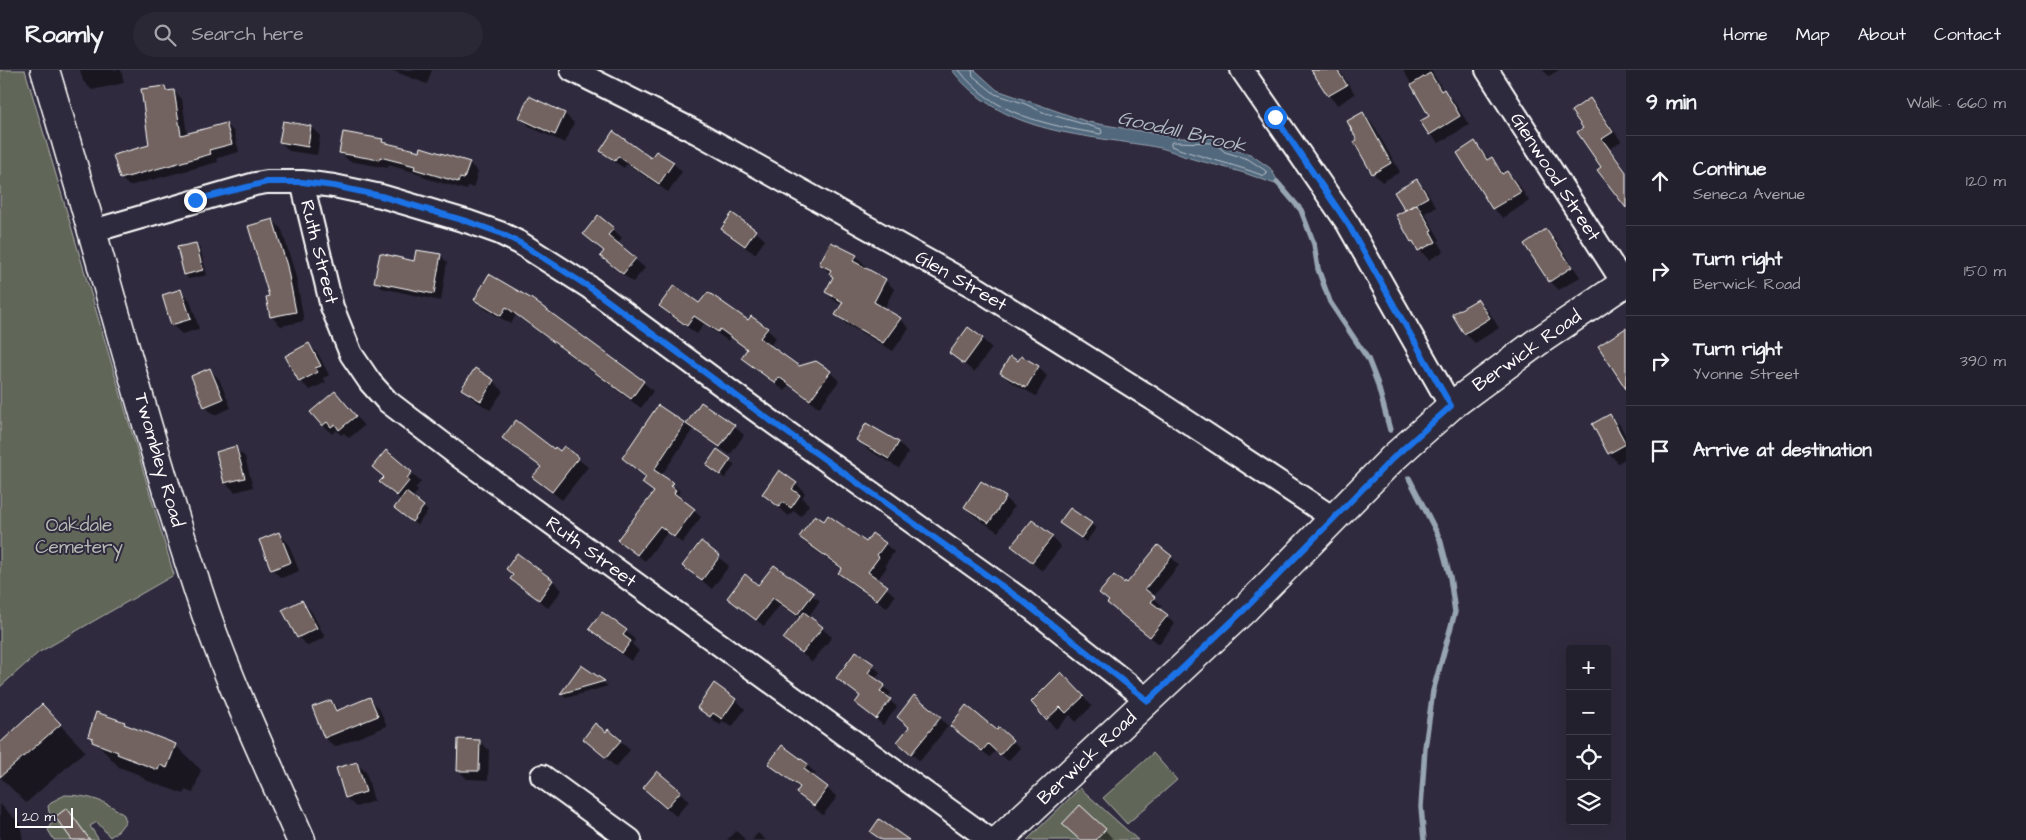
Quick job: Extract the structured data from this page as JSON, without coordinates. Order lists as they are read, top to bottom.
{
  "streets": {
    "street": [
      "Glenwood Street",
      "Ruth Street",
      "Glen Street",
      "Berwick Road",
      "Twombley Road"
    ]
  },
  "crossings": [
    ["Glenwood Street", "Berwick Road"],
    ["Glen Street", "Berwick Road"]
  ],
  "water": ["Goodall Brook"],
  "parks": ["Oakdale Cemetery"],
  "scale_bar": "20 m",
  "page": {
    "header": "Roamly",
    "search": "Search here",
    "nav": [
      "Home",
      "Map",
      "About",
      "Contact"
    ],
    "heading": ["9 min", "Walk · 660 m"],
    "list": [
      ["Continue", "Seneca Avenue", "120 m"],
      ["Turn right", "Berwick Road", "150 m"],
      ["Turn right", "Yvonne Street", "390 m"],
      "Arrive at destination"
    ],
    "map_buttons": ["+", "−"],
    "scale": "20 m"
  }
}
